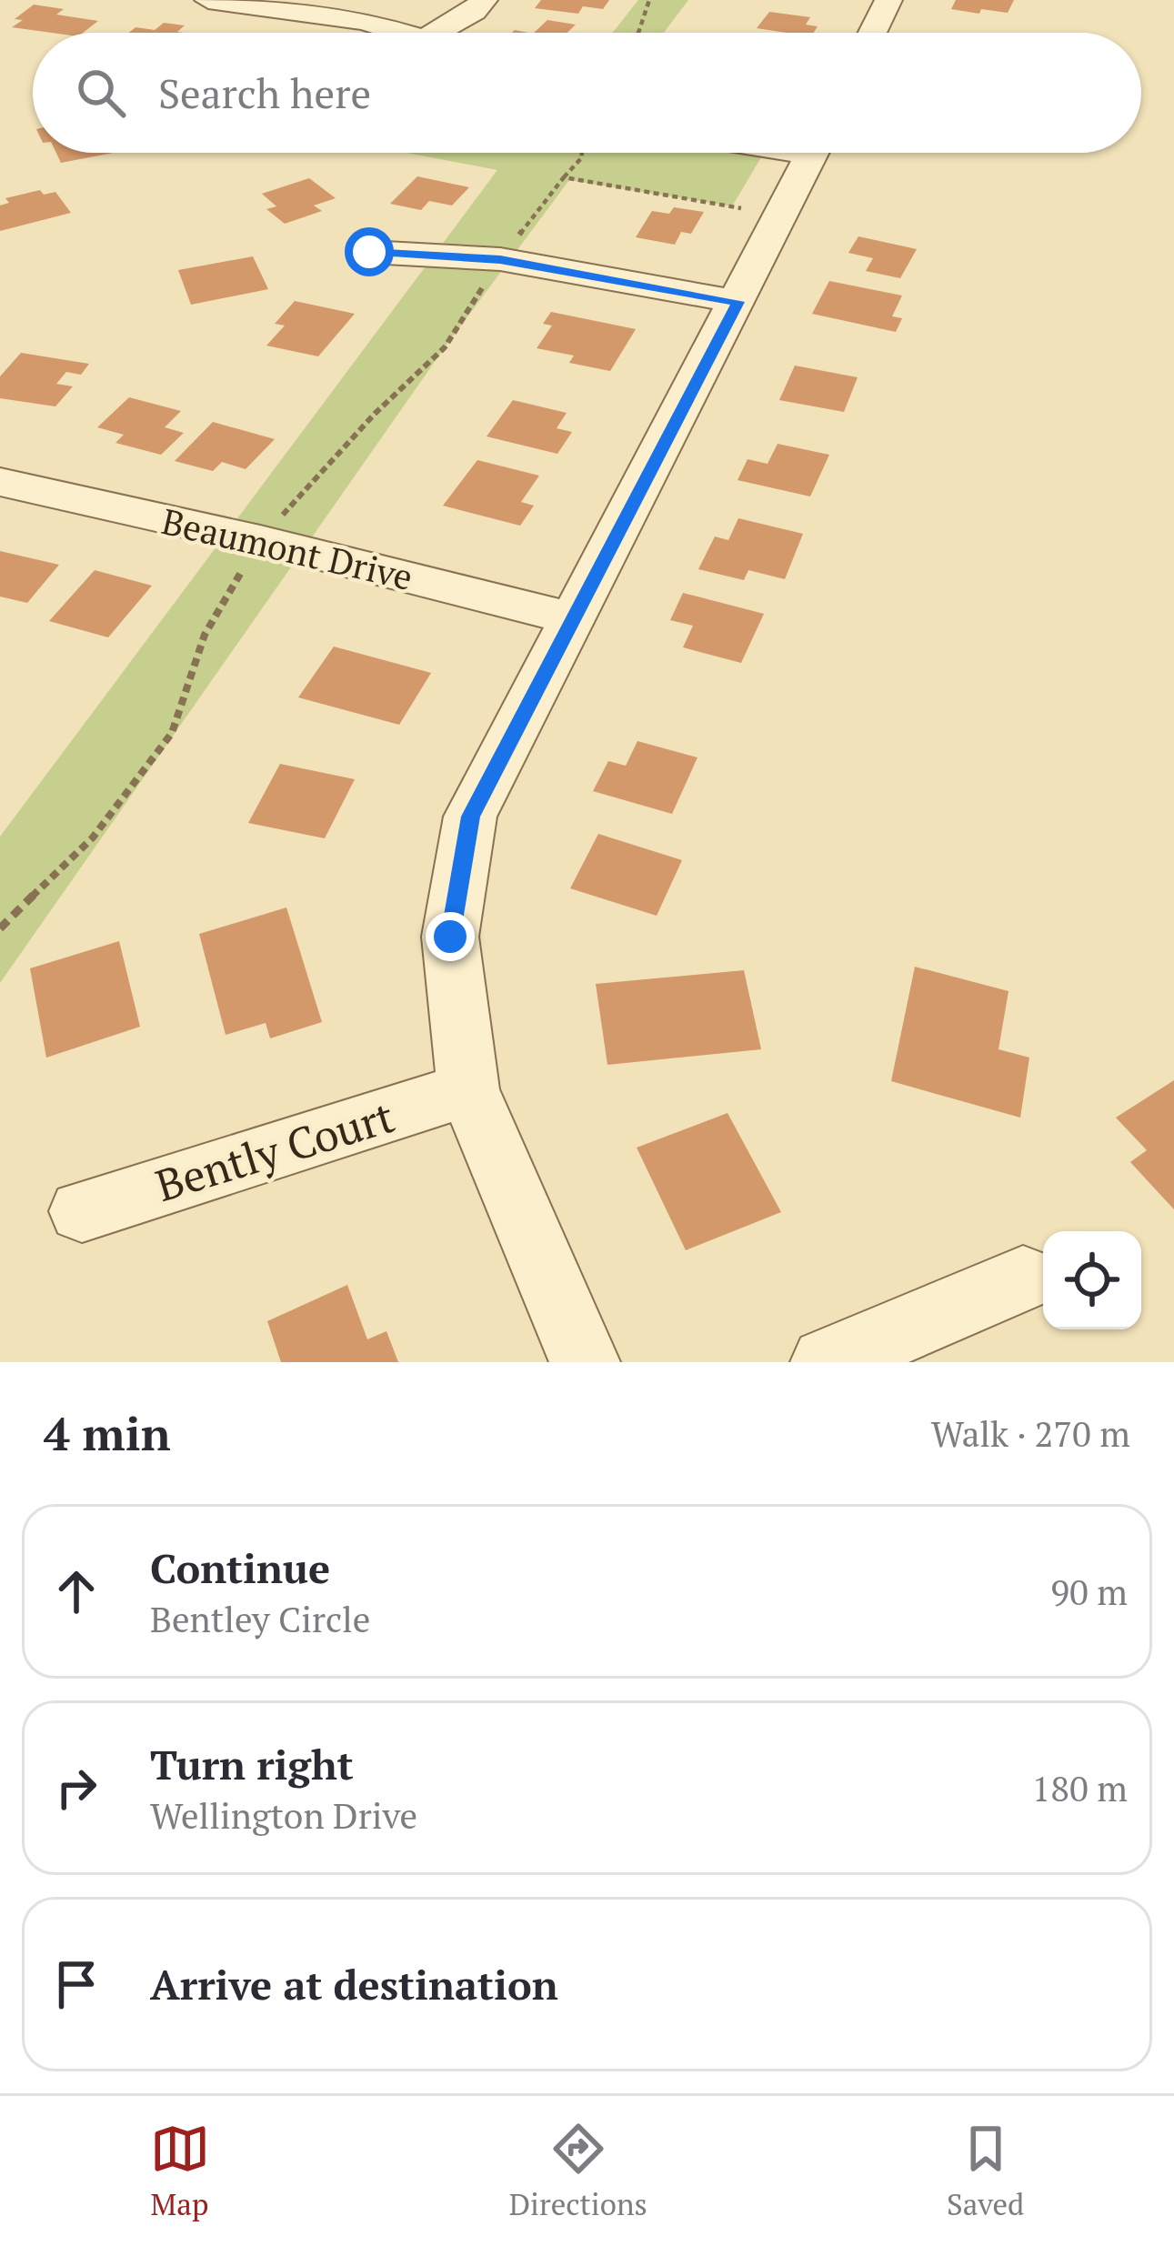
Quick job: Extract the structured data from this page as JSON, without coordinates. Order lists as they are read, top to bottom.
{
  "streets": {
    "street": ["Beaumont Drive", "Bently Court"]
  },
  "page": {
    "search": "Search here",
    "heading": ["4 min", "Walk · 270 m"],
    "list": [
      ["Continue", "Bentley Circle", "90 m"],
      ["Turn right", "Wellington Drive", "180 m"],
      "Arrive at destination"
    ],
    "nav": ["Map", "Directions", "Saved"]
  }
}
